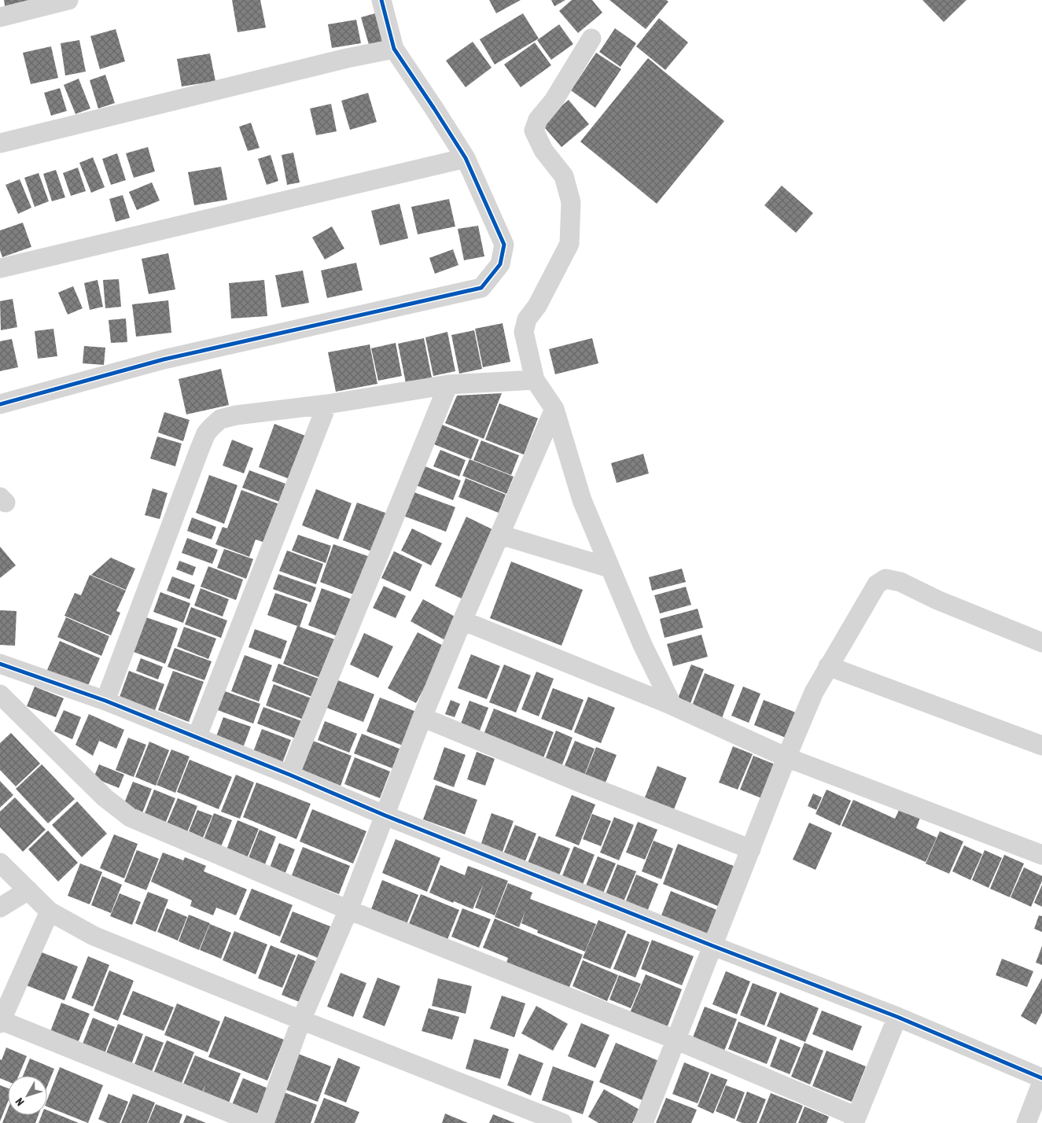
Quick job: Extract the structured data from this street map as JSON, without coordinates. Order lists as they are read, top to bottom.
{
  "north": "bottom left"
}
